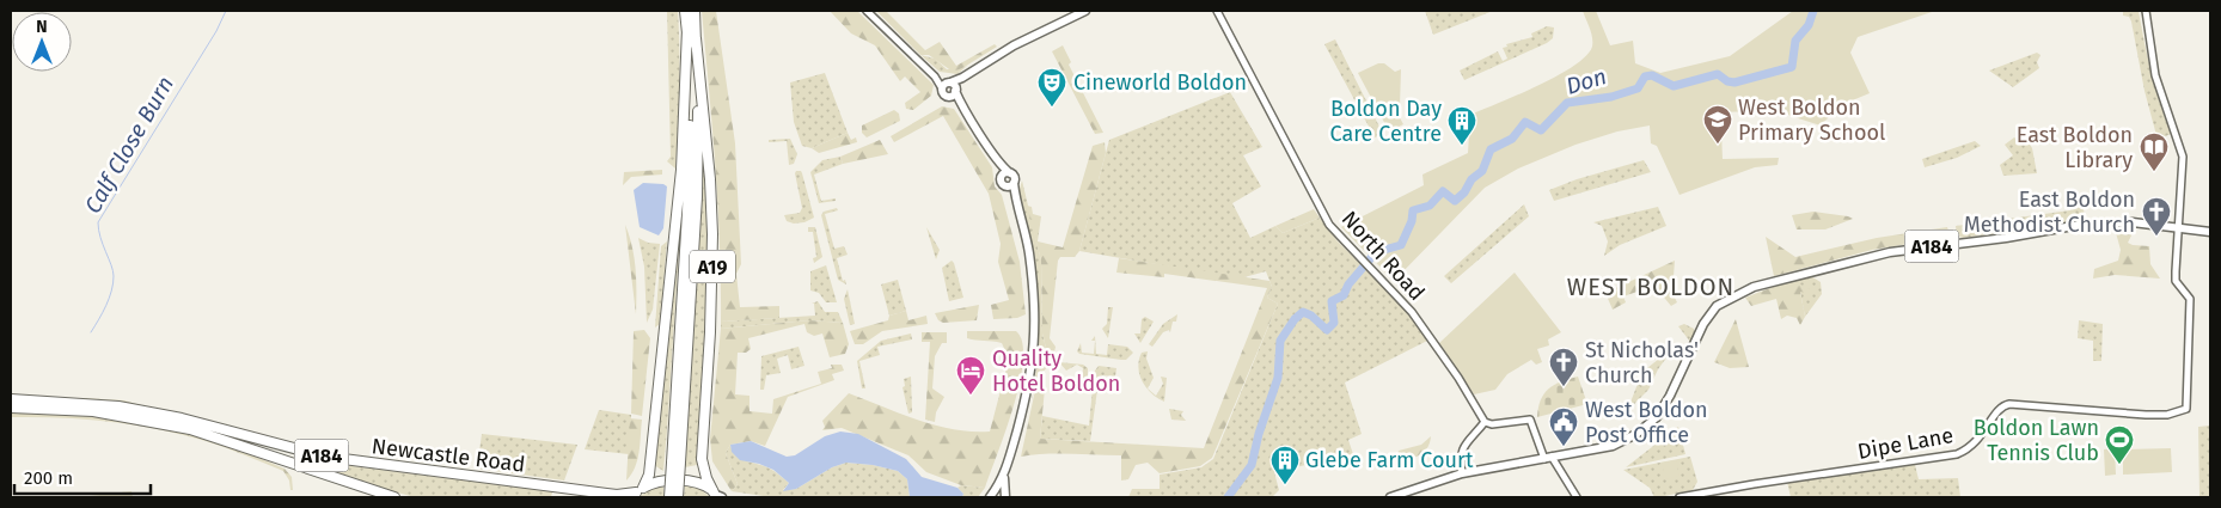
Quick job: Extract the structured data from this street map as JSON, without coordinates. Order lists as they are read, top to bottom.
{
  "streets": {
    "highway": ["A184", "A19", "Newcastle Road"],
    "street": ["North Road", "Dipe Lane"]
  },
  "crossings": [
    ["A184", "A19"],
    ["A184", "Dipe Lane"],
    ["A184", "Newcastle Road"],
    ["A19", "Newcastle Road"]
  ],
  "districts": ["WEST BOLDON"],
  "water": ["Don", "Calf Close Burn"],
  "places": {
    "theatre": ["Cineworld Boldon"],
    "school or university": ["West Boldon Primary School"],
    "building": ["Boldon Day Care Centre", "Glebe Farm Court"],
    "library": ["East Boldon Library"],
    "church": ["East Boldon Methodist Church", "St Nicholas' Church"],
    "hotel": ["Quality Hotel Boldon"],
    "public building": ["West Boldon Post Office"],
    "sports": ["Boldon Lawn Tennis Club"]
  },
  "scale_bar": "200 m",
  "north": "top"
}
